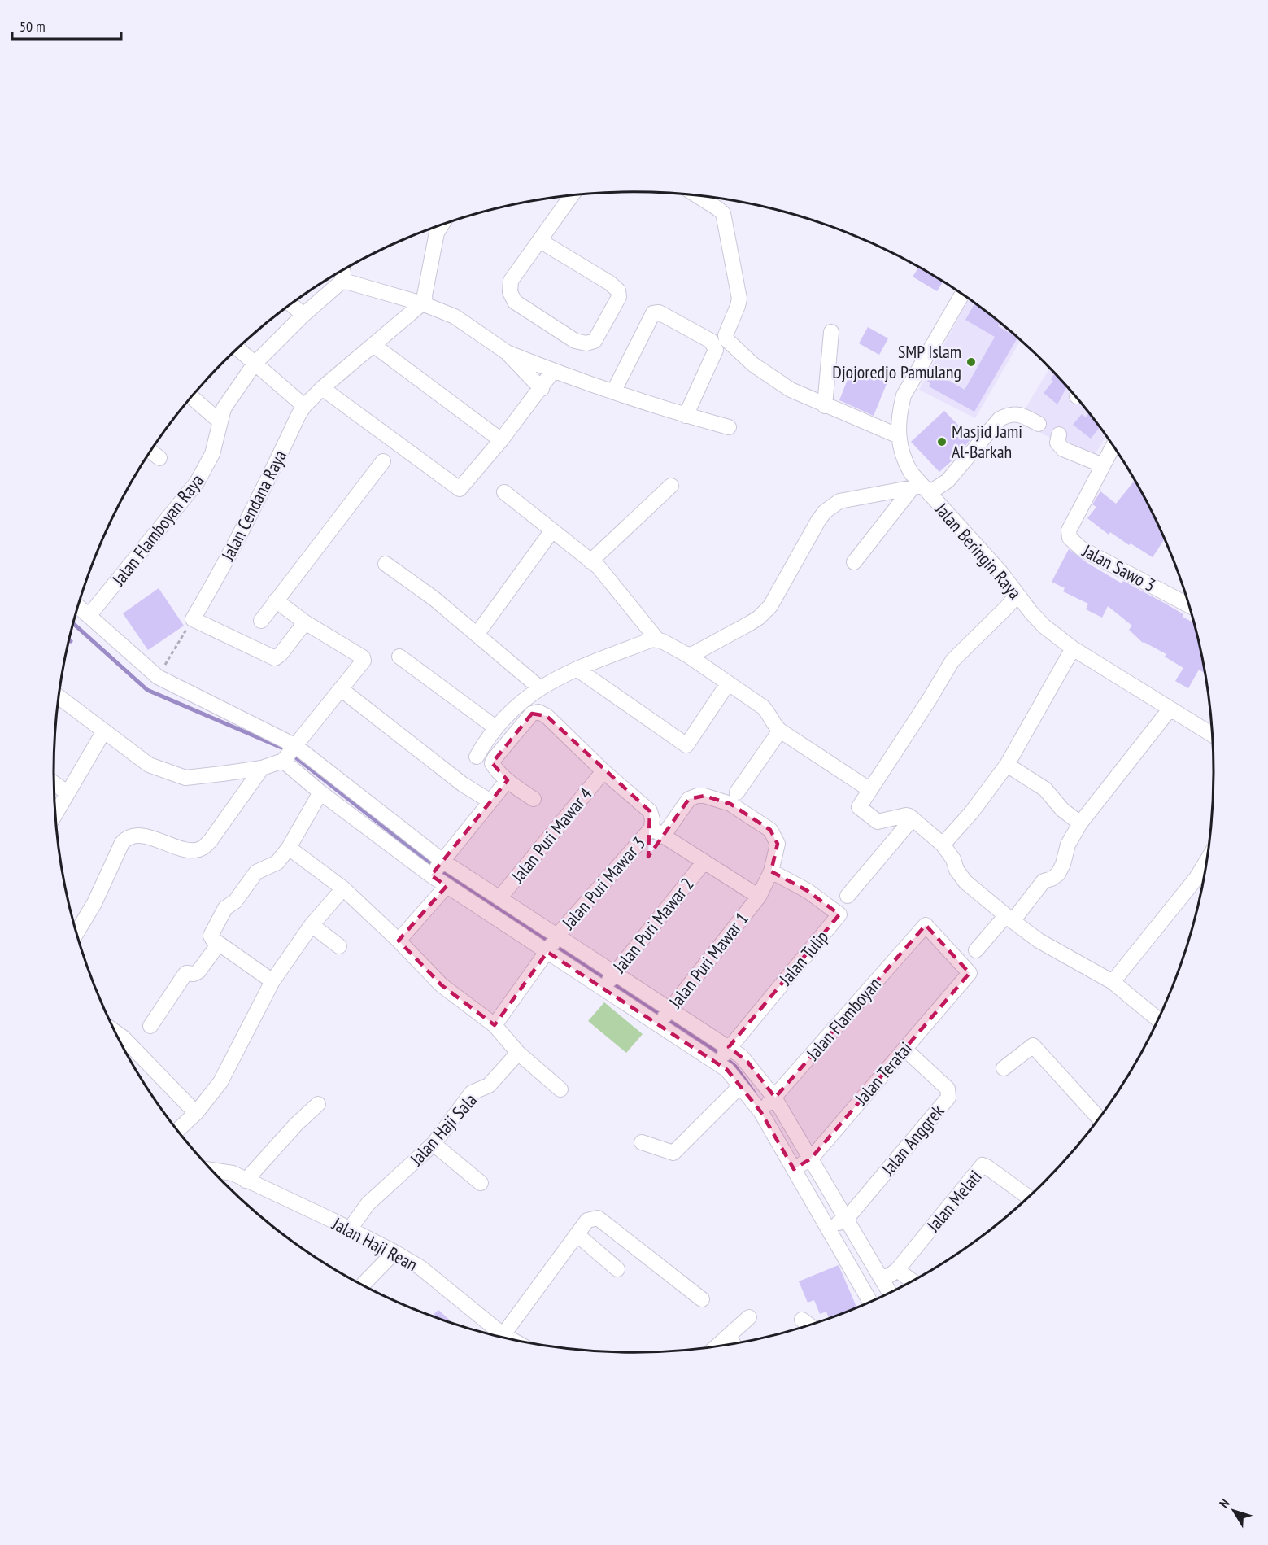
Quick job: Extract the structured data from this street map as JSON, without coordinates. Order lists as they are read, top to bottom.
{
  "streets": {
    "street": [
      "Jalan Cendana Raya",
      "Jalan Flamboyan Raya",
      "Jalan Beringin Raya",
      "Jalan Sawo 3",
      "Jalan Puri Mawar 4",
      "Jalan Puri Mawar 3",
      "Jalan Puri Mawar 2",
      "Jalan Tulip",
      "Jalan Puri Mawar 1",
      "Jalan Flamboyan",
      "Jalan Teratai",
      "Jalan Haji Sala",
      "Jalan Anggrek",
      "Jalan Melati",
      "Jalan Haji Rean"
    ]
  },
  "crossings": [
    ["Jalan Puri Mawar 3", "Jalan Tulip"],
    ["Jalan Puri Mawar 3", "Jalan Puri Mawar 1"],
    ["Jalan Tulip", "Jalan Puri Mawar 1"],
    ["Jalan Flamboyan", "Jalan Teratai"],
    ["Jalan Teratai", "Jalan Anggrek"],
    ["Jalan Haji Sala", "Jalan Haji Rean"]
  ],
  "places": ["SMP Islam Djojoredjo Pamulang", "Masjid Jami Al-Barkah"],
  "scale_bar": "50 m",
  "north": "top left"
}
